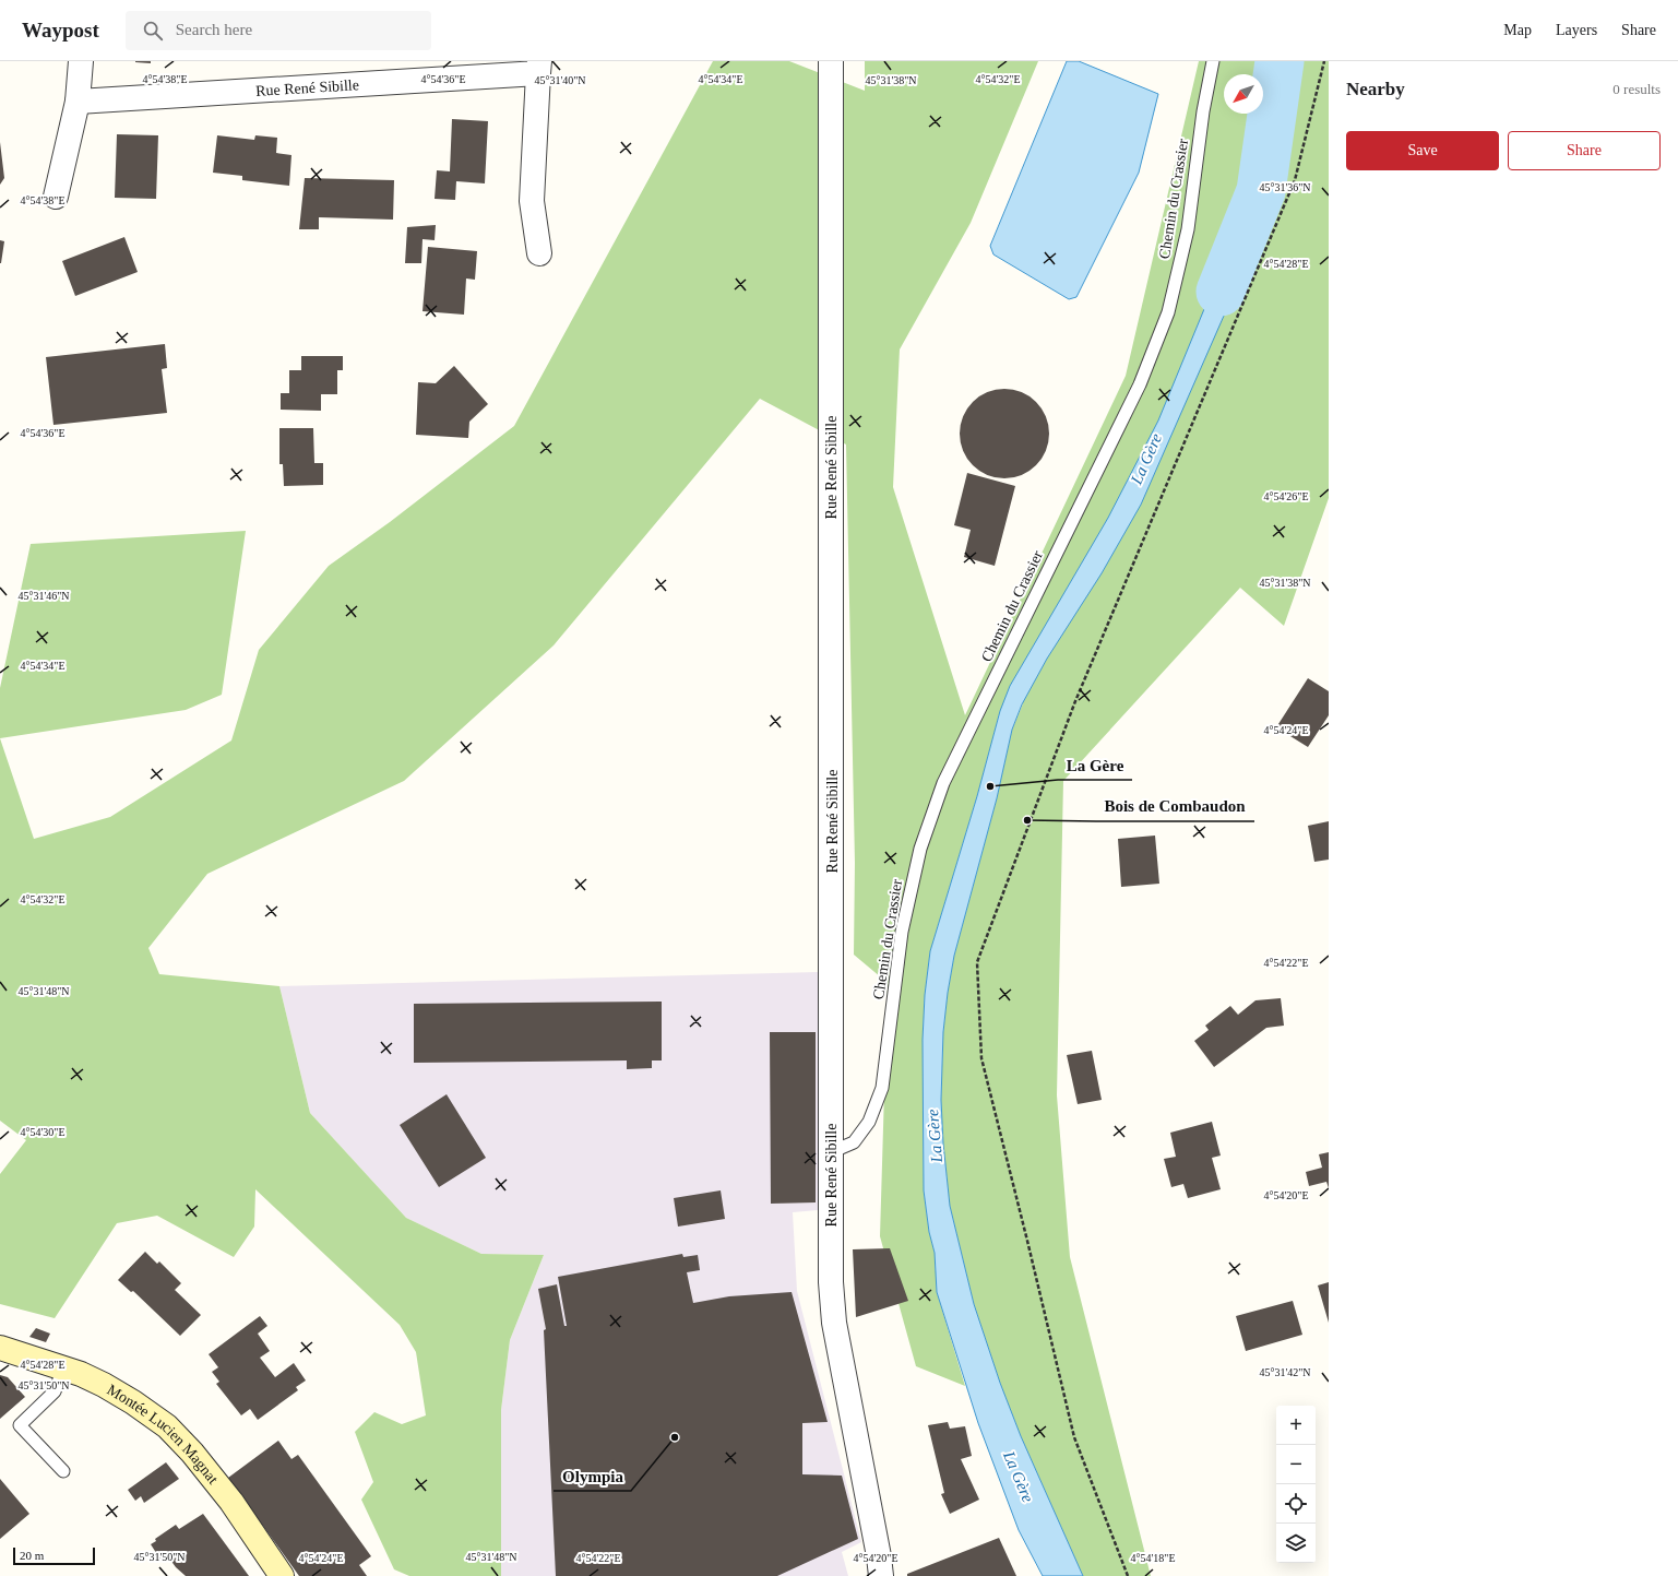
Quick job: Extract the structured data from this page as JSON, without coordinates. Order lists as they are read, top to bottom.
{
  "streets": {
    "main road": ["Montée Lucien Magnat"],
    "street": ["Rue René Sibille"],
    "lane": ["Chemin du Crassier"]
  },
  "crossings": [
    ["Rue René Sibille", "Chemin du Crassier"]
  ],
  "water": ["La Gère"],
  "places": ["La Gère", "Bois de Combaudon", "Olympia"],
  "scale_bar": "20 m",
  "north": "bottom left",
  "page": {
    "header": "Waypost",
    "search": "Search here",
    "nav": ["Map", "Layers", "Share"],
    "heading": ["Nearby", "0 results"],
    "buttons": ["Save", "Share"],
    "map_buttons": ["+", "−"],
    "scale": "20 m"
  },
  "coordinates": [
    "4°54'38\"E",
    "4°54'36\"E",
    "4°54'34\"E",
    "4°54'32\"E",
    "45°31'40\"N",
    "45°31'38\"N",
    "45°31'36\"N",
    "4°54'28\"E",
    "4°54'26\"E",
    "45°31'46\"N",
    "4°54'24\"E",
    "4°54'22\"E",
    "45°31'48\"N",
    "4°54'30\"E",
    "4°54'20\"E",
    "45°31'42\"N",
    "45°31'50\"N",
    "4°54'18\"E"
  ]
}
